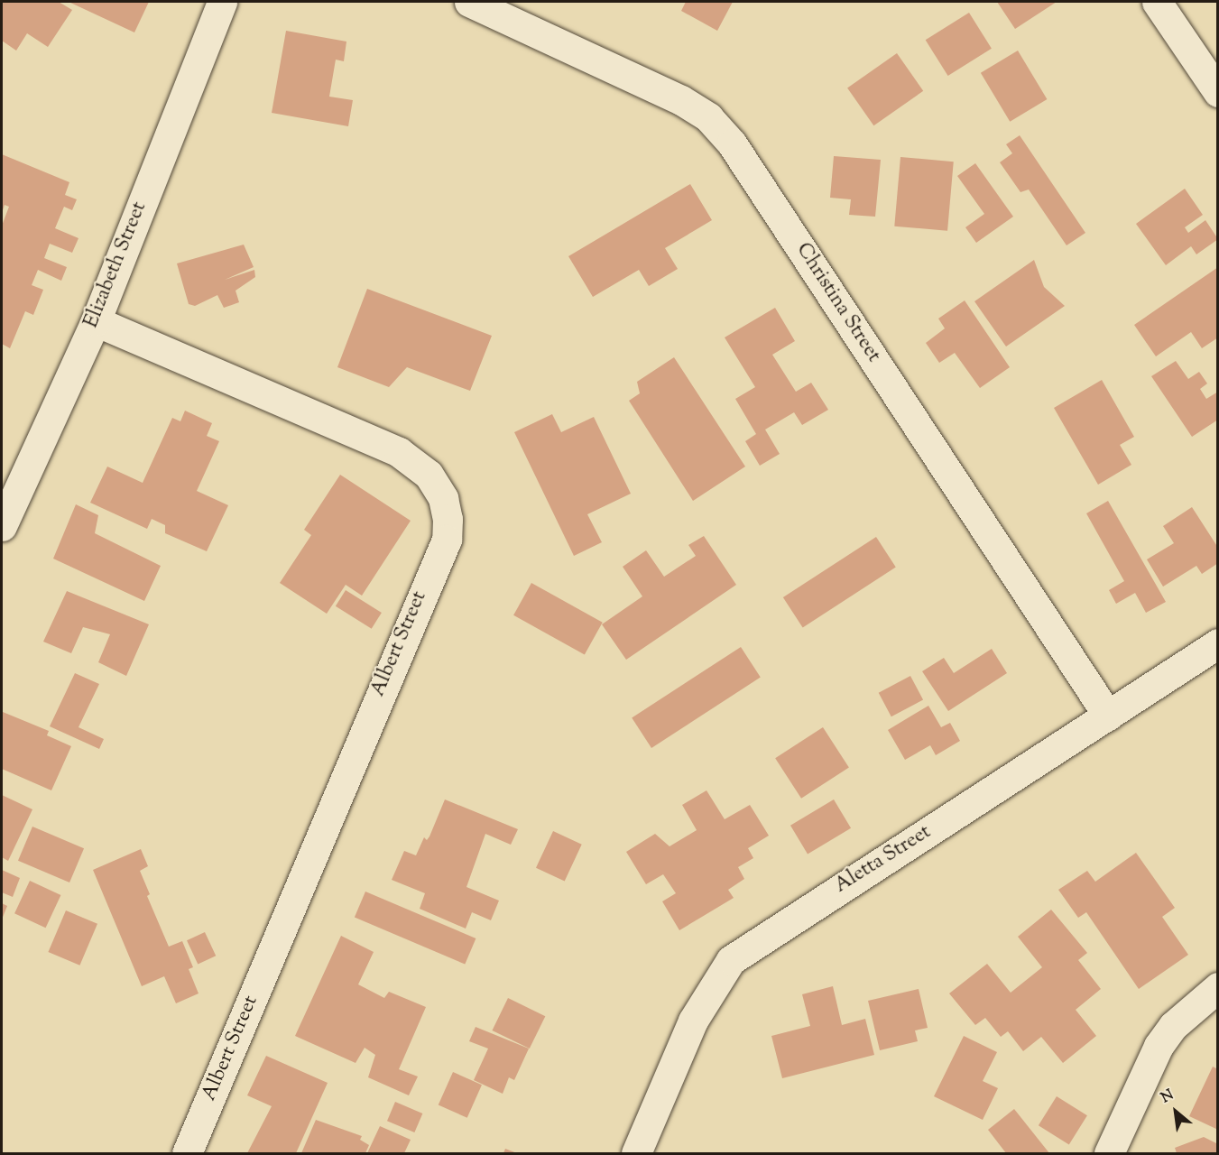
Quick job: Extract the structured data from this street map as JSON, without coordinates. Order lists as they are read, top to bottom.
{
  "streets": {
    "street": [
      "Elizabeth Street",
      "Christina Street",
      "Albert Street",
      "Aletta Street"
    ]
  },
  "crossings": [
    ["Elizabeth Street", "Albert Street"],
    ["Christina Street", "Aletta Street"]
  ],
  "north": "top left"
}
